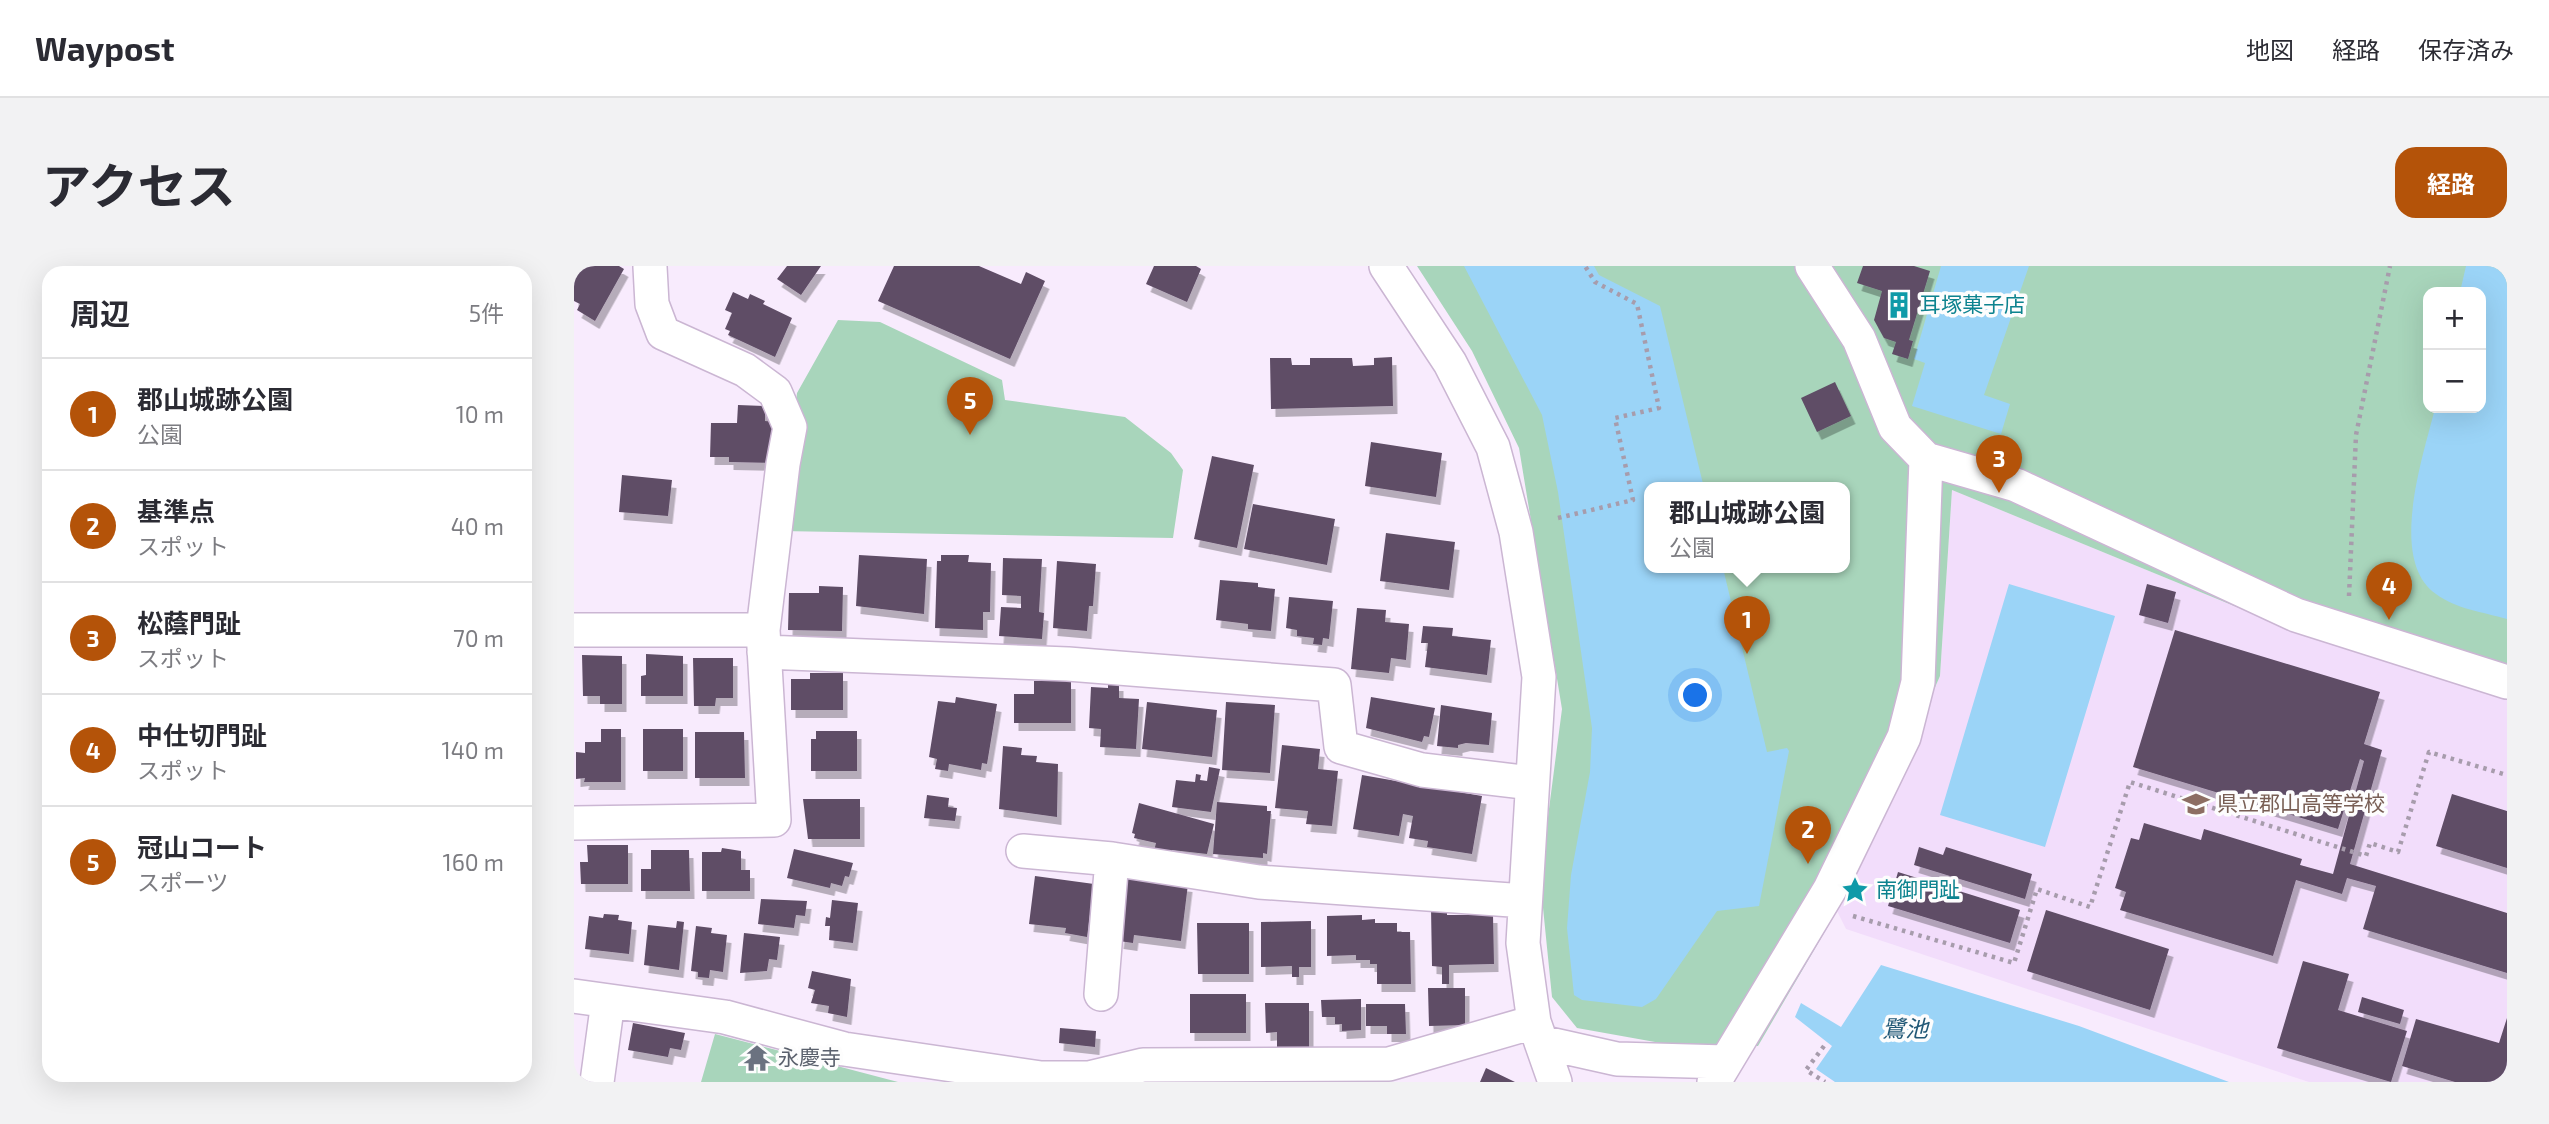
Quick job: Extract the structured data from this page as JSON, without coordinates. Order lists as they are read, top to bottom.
{
  "water": ["鷺池"],
  "places": {
    "building": ["耳塚菓子店"],
    "school or university": ["県立郡山高等学校"],
    "place": ["南御門趾"],
    "temple": ["永慶寺"]
  },
  "page": {
    "header": "Waypost",
    "nav": ["地図", "経路", "保存済み"],
    "title": "アクセス",
    "buttons": "経路",
    "heading": ["周辺", "5件"],
    "map_buttons": ["+", "−"],
    "list": [
      {
        "mark": "1",
        "name": "郡山城跡公園",
        "note": "公園",
        "value": "10 m"
      },
      {
        "mark": "2",
        "name": "基準点",
        "note": "スポット",
        "value": "40 m"
      },
      {
        "mark": "3",
        "name": "松蔭門趾",
        "note": "スポット",
        "value": "70 m"
      },
      {
        "mark": "4",
        "name": "中仕切門趾",
        "note": "スポット",
        "value": "140 m"
      },
      {
        "mark": "5",
        "name": "冠山コート",
        "note": "スポーツ",
        "value": "160 m"
      }
    ],
    "pins": [
      "5",
      "3",
      "4",
      "1",
      "2"
    ],
    "popup": ["郡山城跡公園", "公園"]
  }
}
